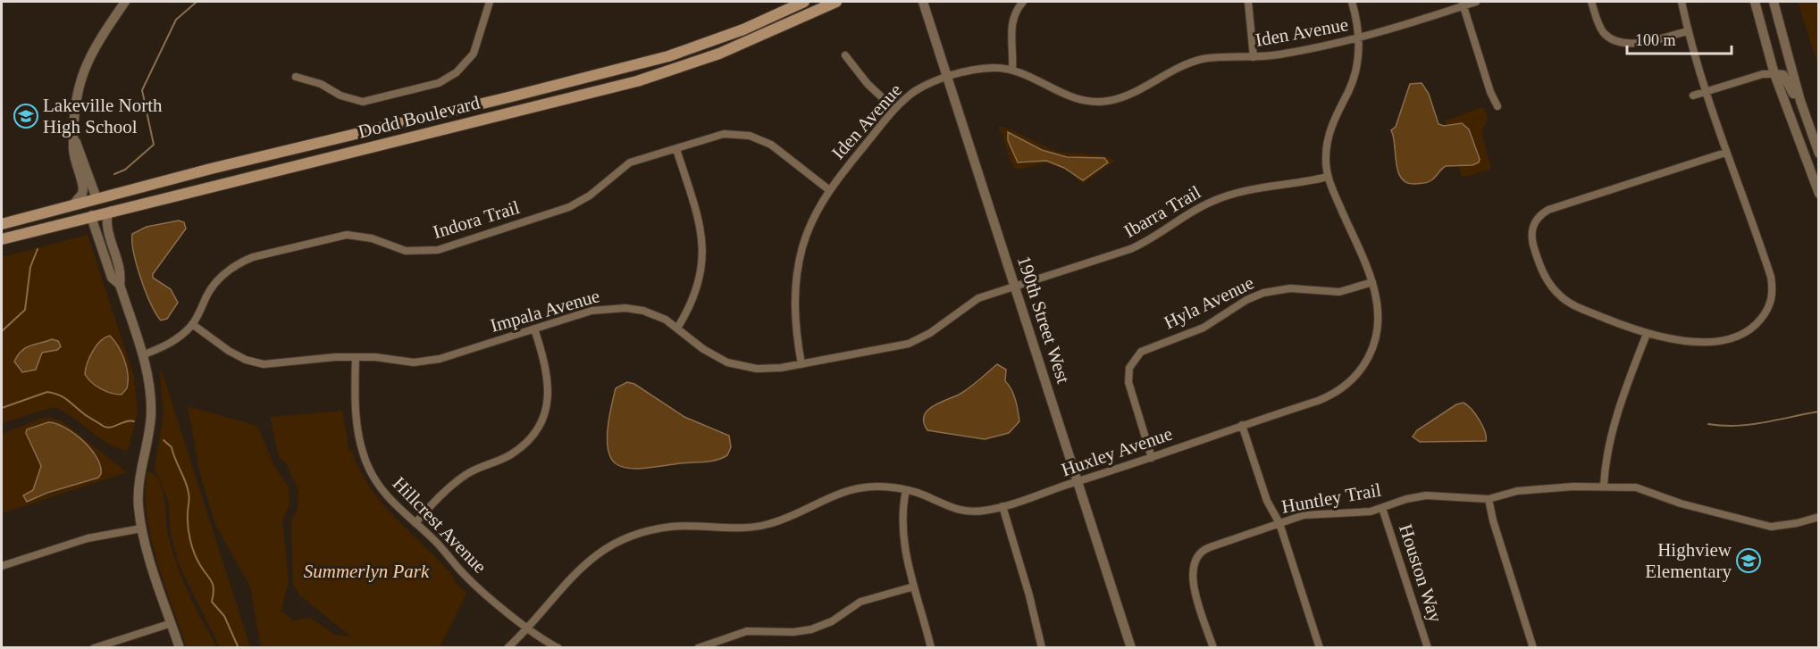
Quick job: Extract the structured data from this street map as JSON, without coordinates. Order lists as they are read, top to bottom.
{
  "streets": {
    "main road": ["Dodd Boulevard"],
    "street": [
      "Iden Avenue",
      "Ibarra Trail",
      "Indora Trail",
      "Hyla Avenue",
      "Impala Avenue",
      "190th Street West",
      "Huxley Avenue",
      "Huntley Trail",
      "Hillcrest Avenue",
      "Houston Way"
    ]
  },
  "crossings": [
    ["Iden Avenue", "Indora Trail"],
    ["Iden Avenue", "Impala Avenue"],
    ["Iden Avenue", "190th Street West"],
    ["Iden Avenue", "Huxley Avenue"],
    ["Ibarra Trail", "Impala Avenue"],
    ["Ibarra Trail", "190th Street West"],
    ["Ibarra Trail", "Huxley Avenue"],
    ["Indora Trail", "Impala Avenue"],
    ["Hyla Avenue", "Huxley Avenue"],
    ["Impala Avenue", "190th Street West"],
    ["Impala Avenue", "Hillcrest Avenue"],
    ["190th Street West", "Huxley Avenue"],
    ["Huxley Avenue", "Hillcrest Avenue"],
    ["Huntley Trail", "Houston Way"]
  ],
  "parks": ["Summerlyn Park"],
  "places": {
    "school or university": ["Lakeville North High School", "Highview Elementary"]
  },
  "scale_bar": "100 m"
}
